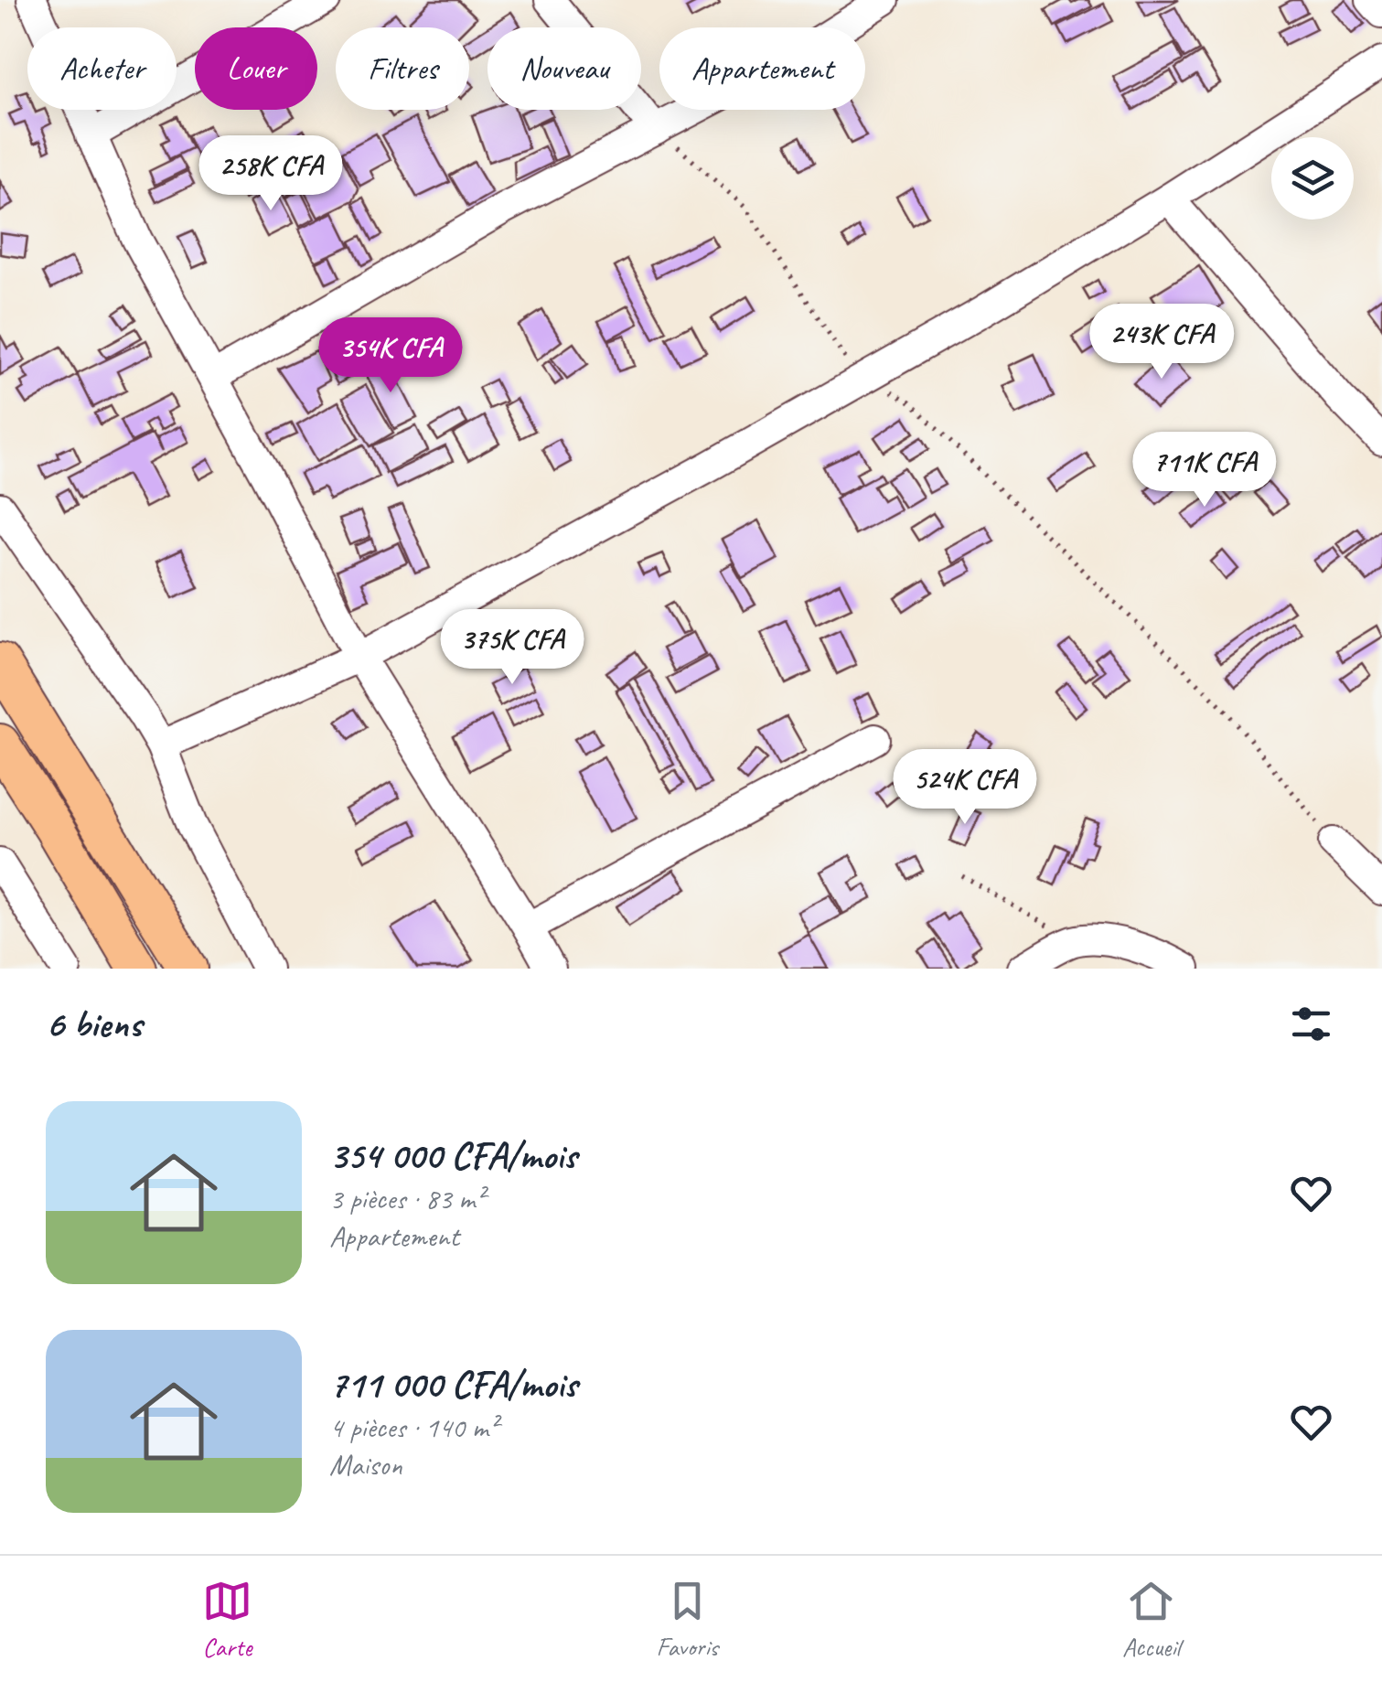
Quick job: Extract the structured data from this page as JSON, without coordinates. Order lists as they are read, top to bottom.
{
  "page": {
    "chip": [
      "Acheter",
      "Louer",
      "Filtres",
      "Nouveau",
      "Appartement"
    ],
    "price": [
      "258K CFA",
      "243K CFA",
      "354K CFA",
      "711K CFA",
      "375K CFA",
      "524K CFA"
    ],
    "heading": "6 biens",
    "list": [
      {
        "name": "354 000 CFA/mois",
        "note": "3 pièces · 83 m² · Appartement"
      },
      {
        "name": "711 000 CFA/mois",
        "note": "4 pièces · 140 m² · Maison"
      }
    ],
    "tabs": ["Carte", "Favoris", "Accueil"]
  }
}
